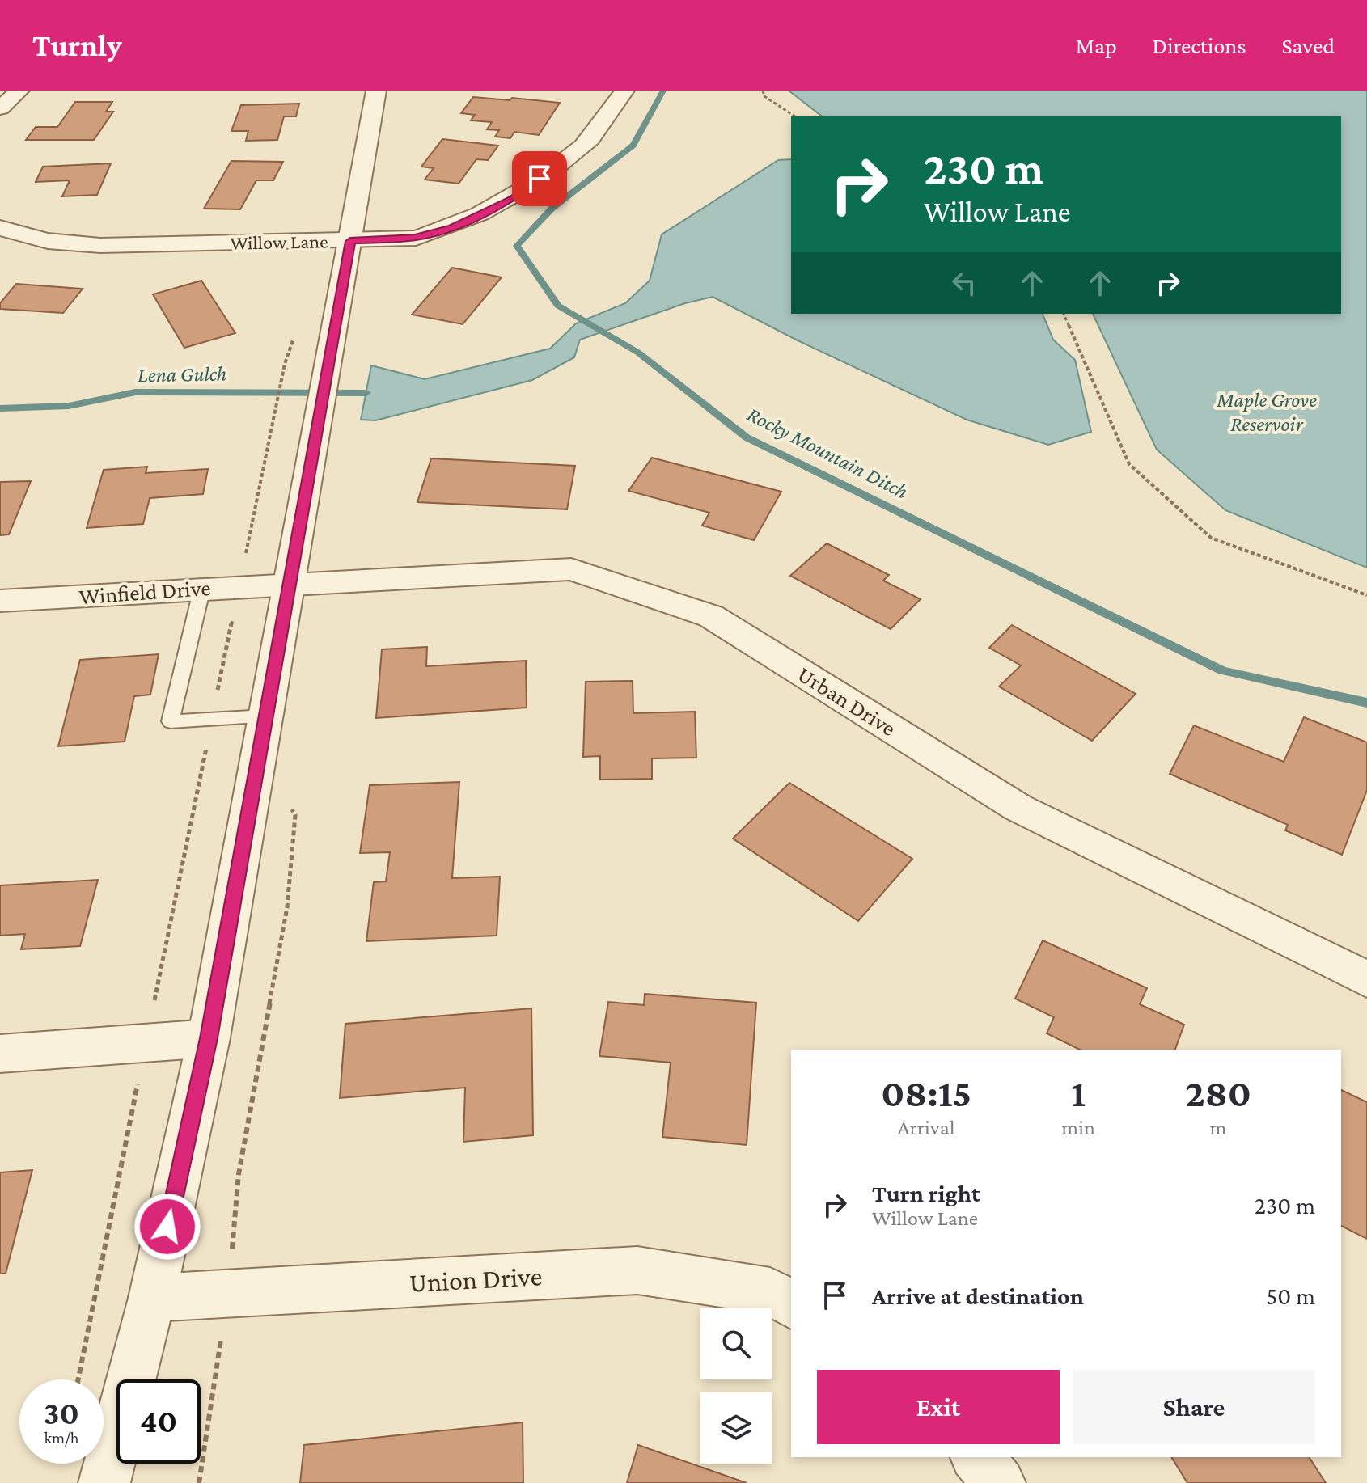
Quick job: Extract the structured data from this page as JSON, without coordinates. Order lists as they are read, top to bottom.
{
  "streets": {
    "street": [
      "Willow Lane",
      "Winfield Drive",
      "Urban Drive",
      "Union Drive"
    ]
  },
  "crossings": [
    ["Winfield Drive", "Urban Drive"]
  ],
  "water": ["Lena Gulch", "Maple Grove Reservoir", "Rocky Mountain Ditch"],
  "page": {
    "header": "Turnly",
    "nav": ["Map", "Directions", "Saved"],
    "turn": ["230 m", "Willow Lane"],
    "eta": [
      "08:15",
      "Arrival",
      "1",
      "min",
      "280",
      "m"
    ],
    "list": [
      {
        "name": "Turn right",
        "note": "Willow Lane",
        "value": "230 m"
      },
      {
        "name": "Arrive at destination",
        "value": "50 m"
      }
    ],
    "buttons": ["Exit", "Share"],
    "speed": "30 km/h",
    "limit": "40"
  }
}
